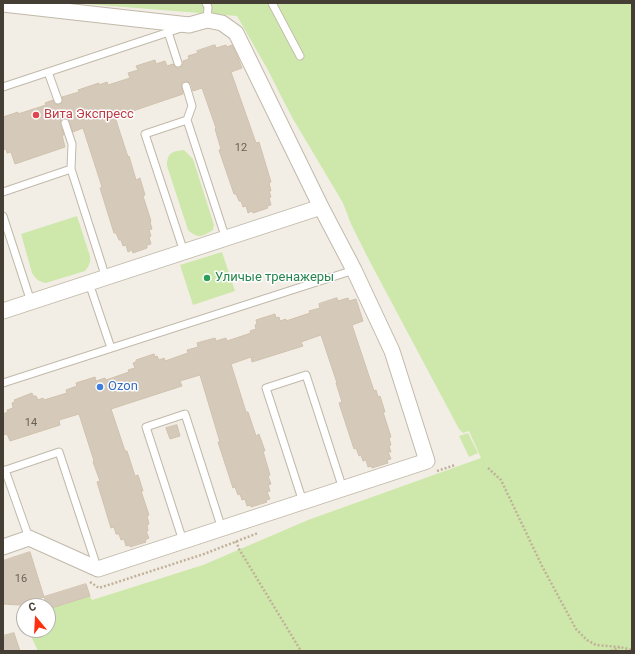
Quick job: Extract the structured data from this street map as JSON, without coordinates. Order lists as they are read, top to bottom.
{
  "places": ["Вита Экспресс", "Уличые тренажеры", "Ozon"],
  "house_numbers": ["12", "14", "16"],
  "north": "top"
}
